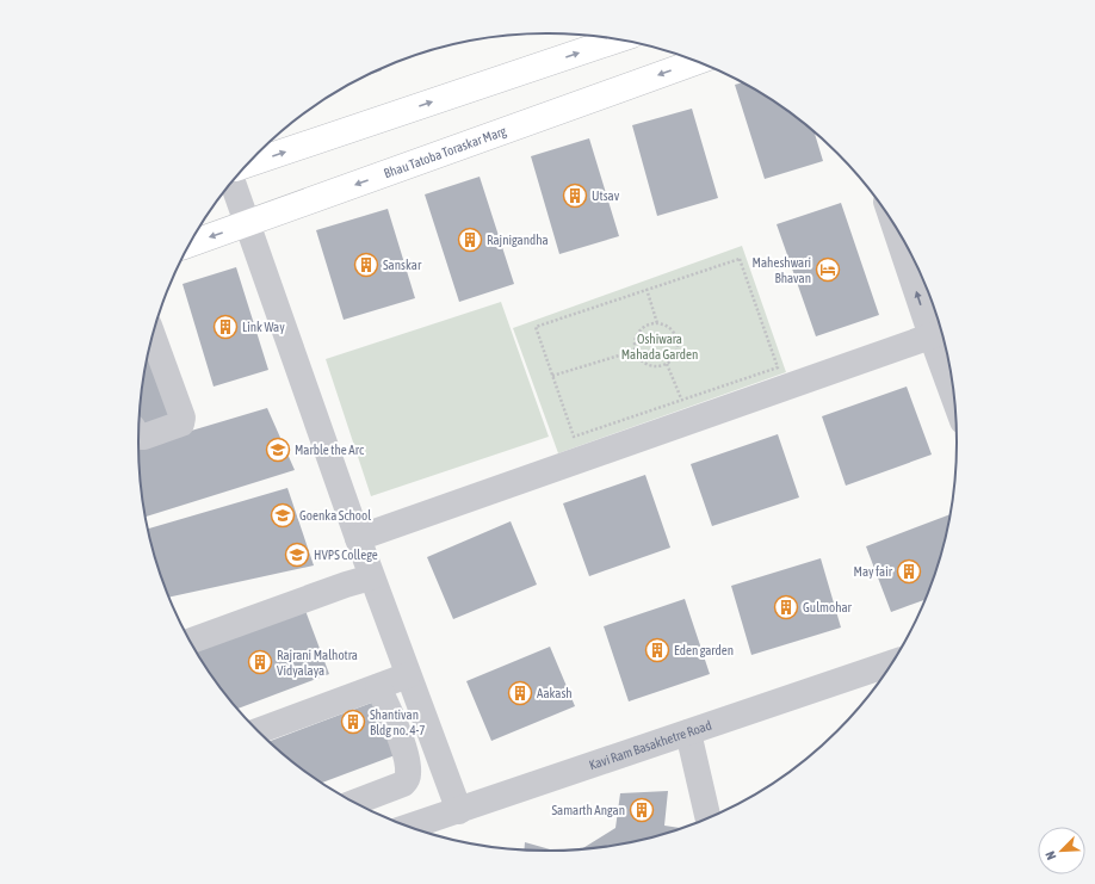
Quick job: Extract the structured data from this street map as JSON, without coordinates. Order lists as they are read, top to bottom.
{
  "streets": {
    "main road": ["Bhau Tatoba Toraskar Marg"],
    "street": ["Kavi Ram Basakhetre Road"]
  },
  "parks": ["Oshiwara Mahada Garden"],
  "places": {
    "building": [
      "Utsav",
      "Rajnigandha",
      "Sanskar",
      "Link Way",
      "May fair",
      "Gulmohar",
      "Eden garden",
      "Rajrani Malhotra Vidyalaya",
      "Aakash",
      "Shantivan Bldg no. 4-7",
      "Samarth Angan"
    ],
    "hotel": ["Maheshwari Bhavan"],
    "school or university": ["Marble the Arc", "Goenka School", "HVPS College"]
  },
  "north": "bottom left"
}
